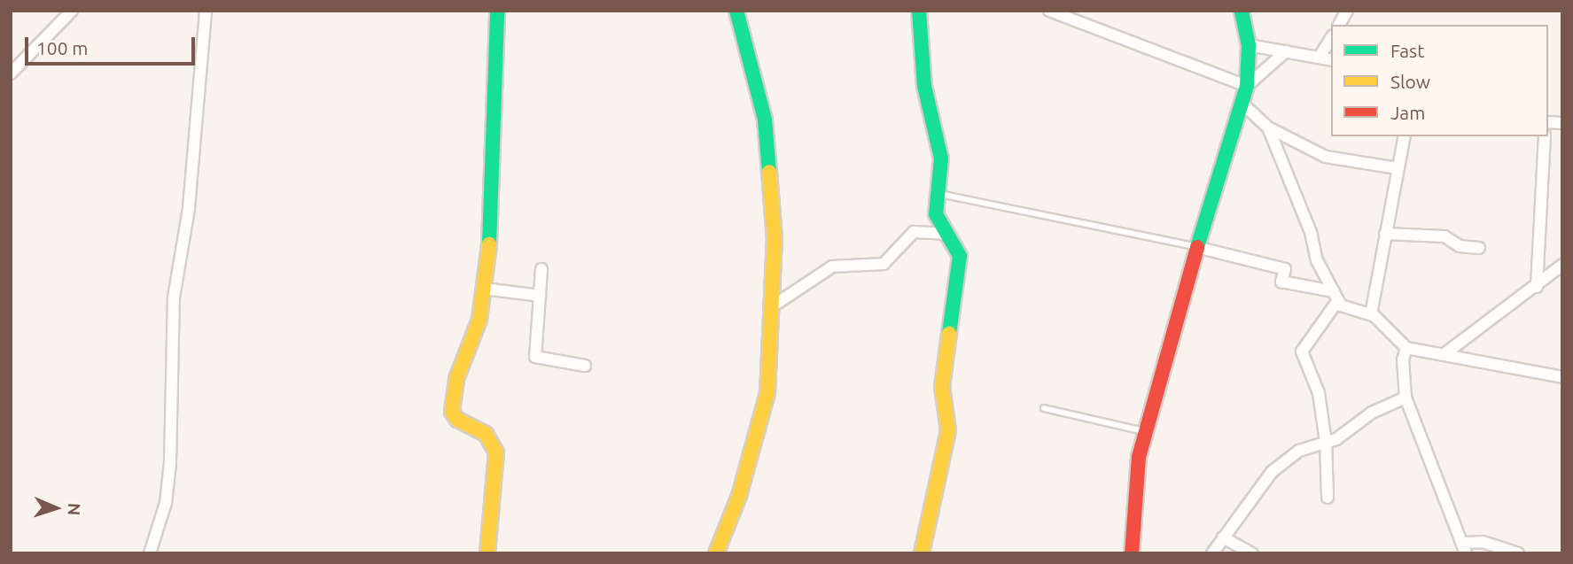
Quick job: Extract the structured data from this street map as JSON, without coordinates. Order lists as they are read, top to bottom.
{
  "legend": ["Fast", "Slow", "Jam"],
  "scale_bar": "100 m",
  "north": "right"
}
